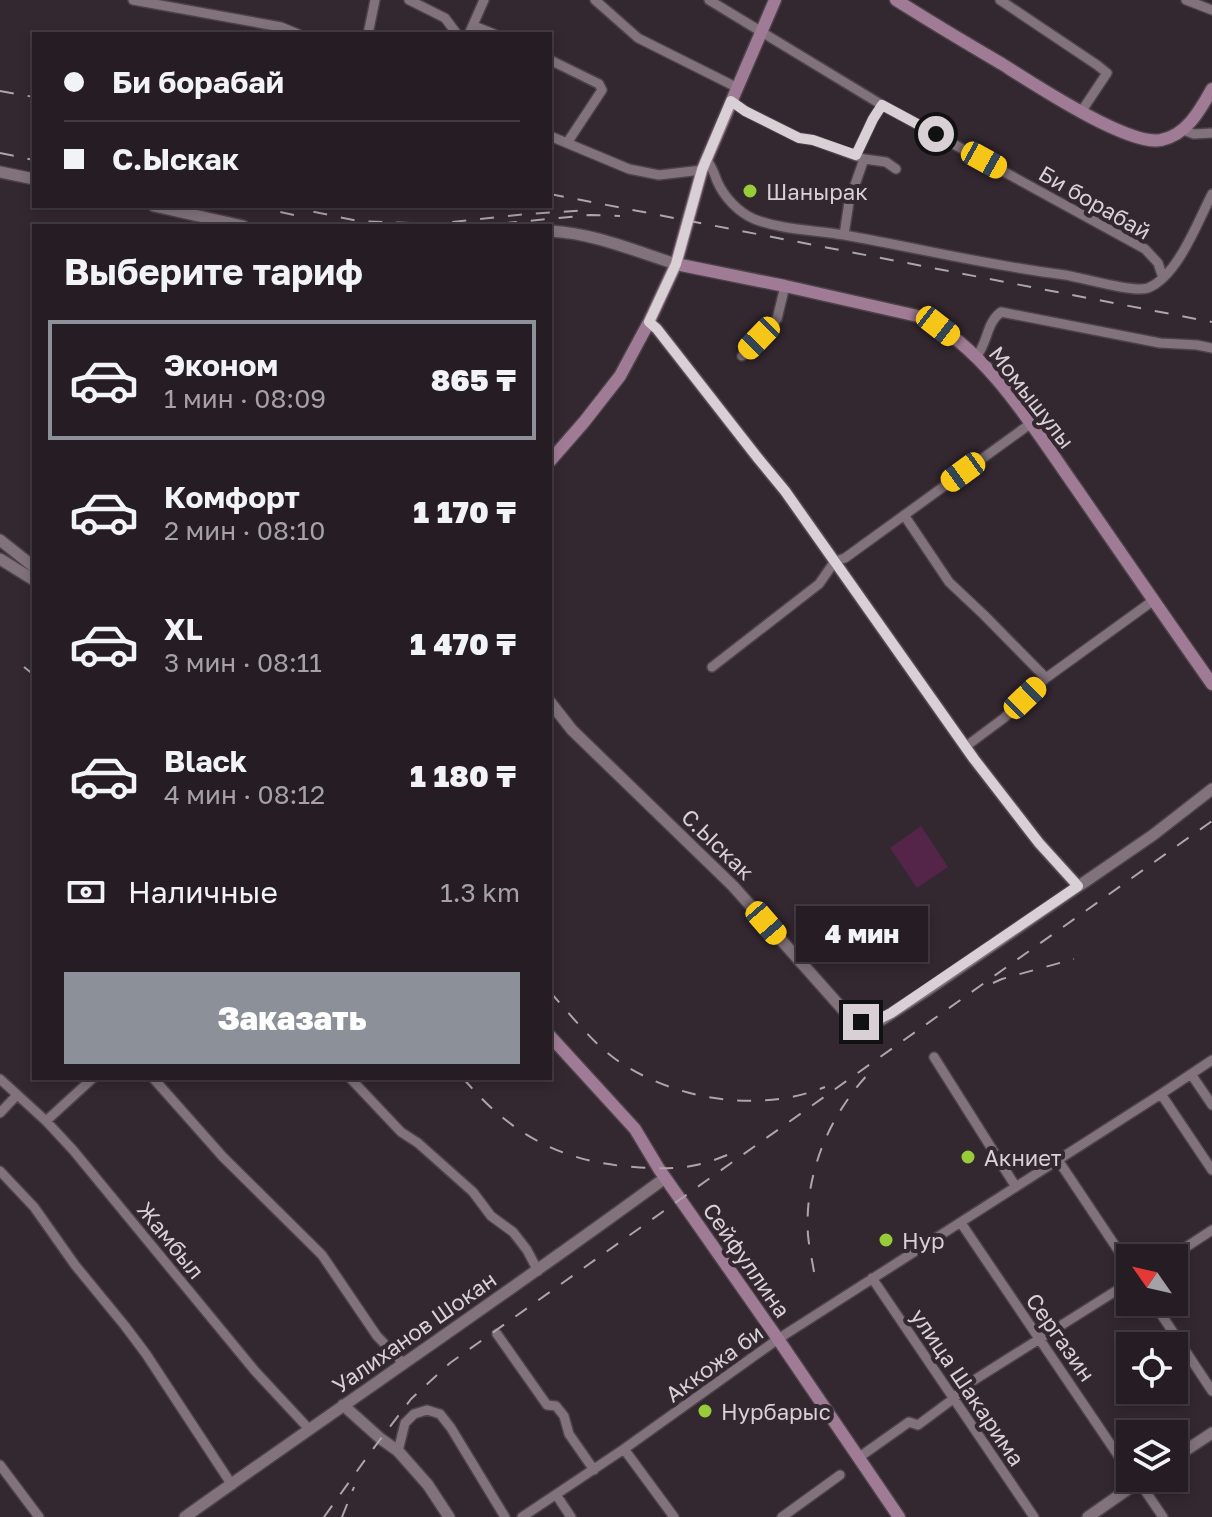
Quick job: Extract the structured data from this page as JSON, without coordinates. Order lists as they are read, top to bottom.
{
  "streets": {
    "main road": ["Момышулы", "Сейфуллина"],
    "street": [
      "Би борабай",
      "С.Ыскак",
      "Жамбыл",
      "Уалиханов Шокан",
      "Сергазин",
      "Аккожа би",
      "улица Шакарима"
    ]
  },
  "crossings": [
    ["Жамбыл", "Уалиханов Шокан"],
    ["Сейфуллина", "Уалиханов Шокан"],
    ["Сейфуллина", "Аккожа би"],
    ["Сергазин", "Аккожа би"],
    ["Аккожа би", "улица Шакарима"]
  ],
  "places": [
    "Шанырак",
    "Акниет",
    "Нур",
    "Нурбарыс"
  ],
  "north": "top left",
  "page": {
    "banner": ["Би борабай", "С.Ыскак"],
    "heading": "Выберите тариф",
    "list": [
      {
        "name": "Эконом",
        "note": "1 мин · 08:09",
        "value": "865 ₸"
      },
      {
        "name": "Комфорт",
        "note": "2 мин · 08:10",
        "value": "1 170 ₸"
      },
      {
        "name": "XL",
        "note": "3 мин · 08:11",
        "value": "1 470 ₸"
      },
      {
        "name": "Black",
        "note": "4 мин · 08:12",
        "value": "1 180 ₸"
      }
    ],
    "pay": ["Наличные", "1.3 km"],
    "bubble": "4 мин",
    "buttons": "Заказать"
  }
}
